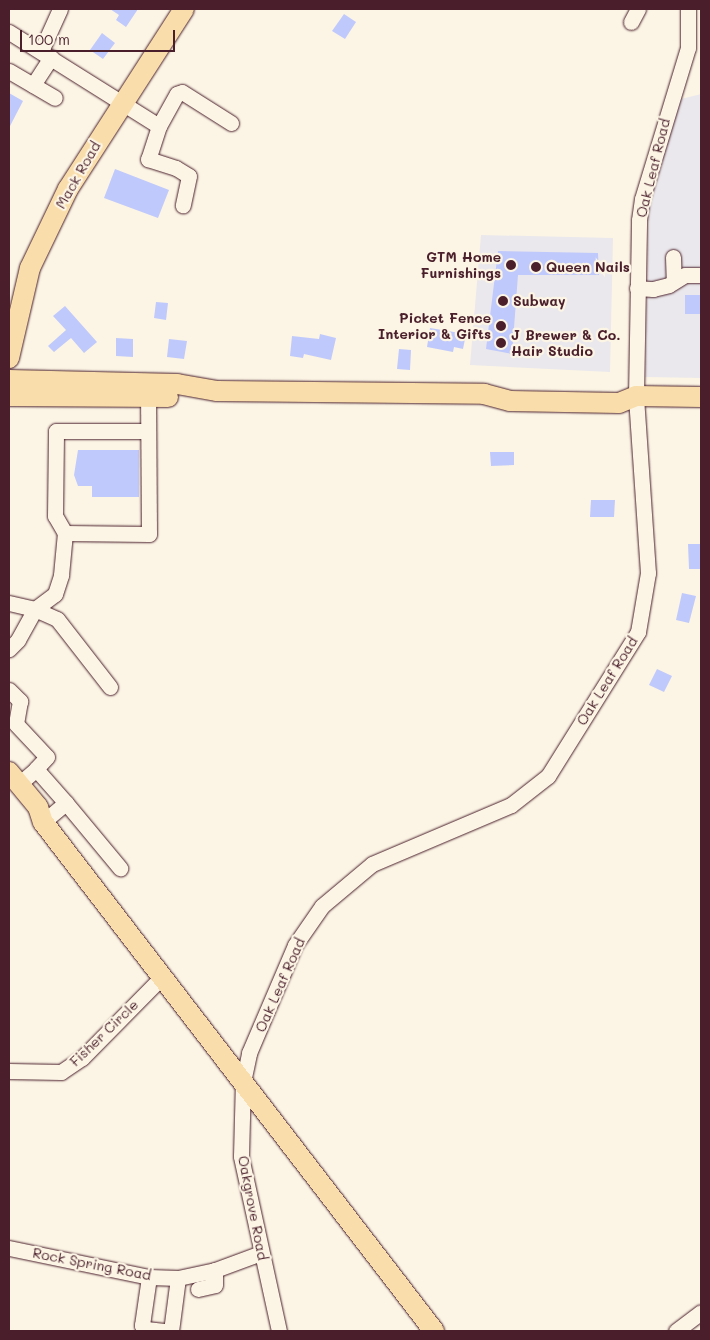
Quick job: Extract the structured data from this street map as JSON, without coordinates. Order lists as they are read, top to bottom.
{
  "streets": {
    "main road": ["Mack Road"],
    "street": [
      "Oak Leaf Road",
      "Fisher Circle",
      "Oakgrove Road",
      "Rock Spring Road"
    ]
  },
  "crossings": [
    ["Oak Leaf Road", "Oakgrove Road"],
    ["Oakgrove Road", "Rock Spring Road"]
  ],
  "places": [
    "GTM Home Furnishings",
    "Queen Nails",
    "Subway",
    "Picket Fence Interior & Gifts",
    "J Brewer & Co. Hair Studio"
  ],
  "scale_bar": "100 m"
}
